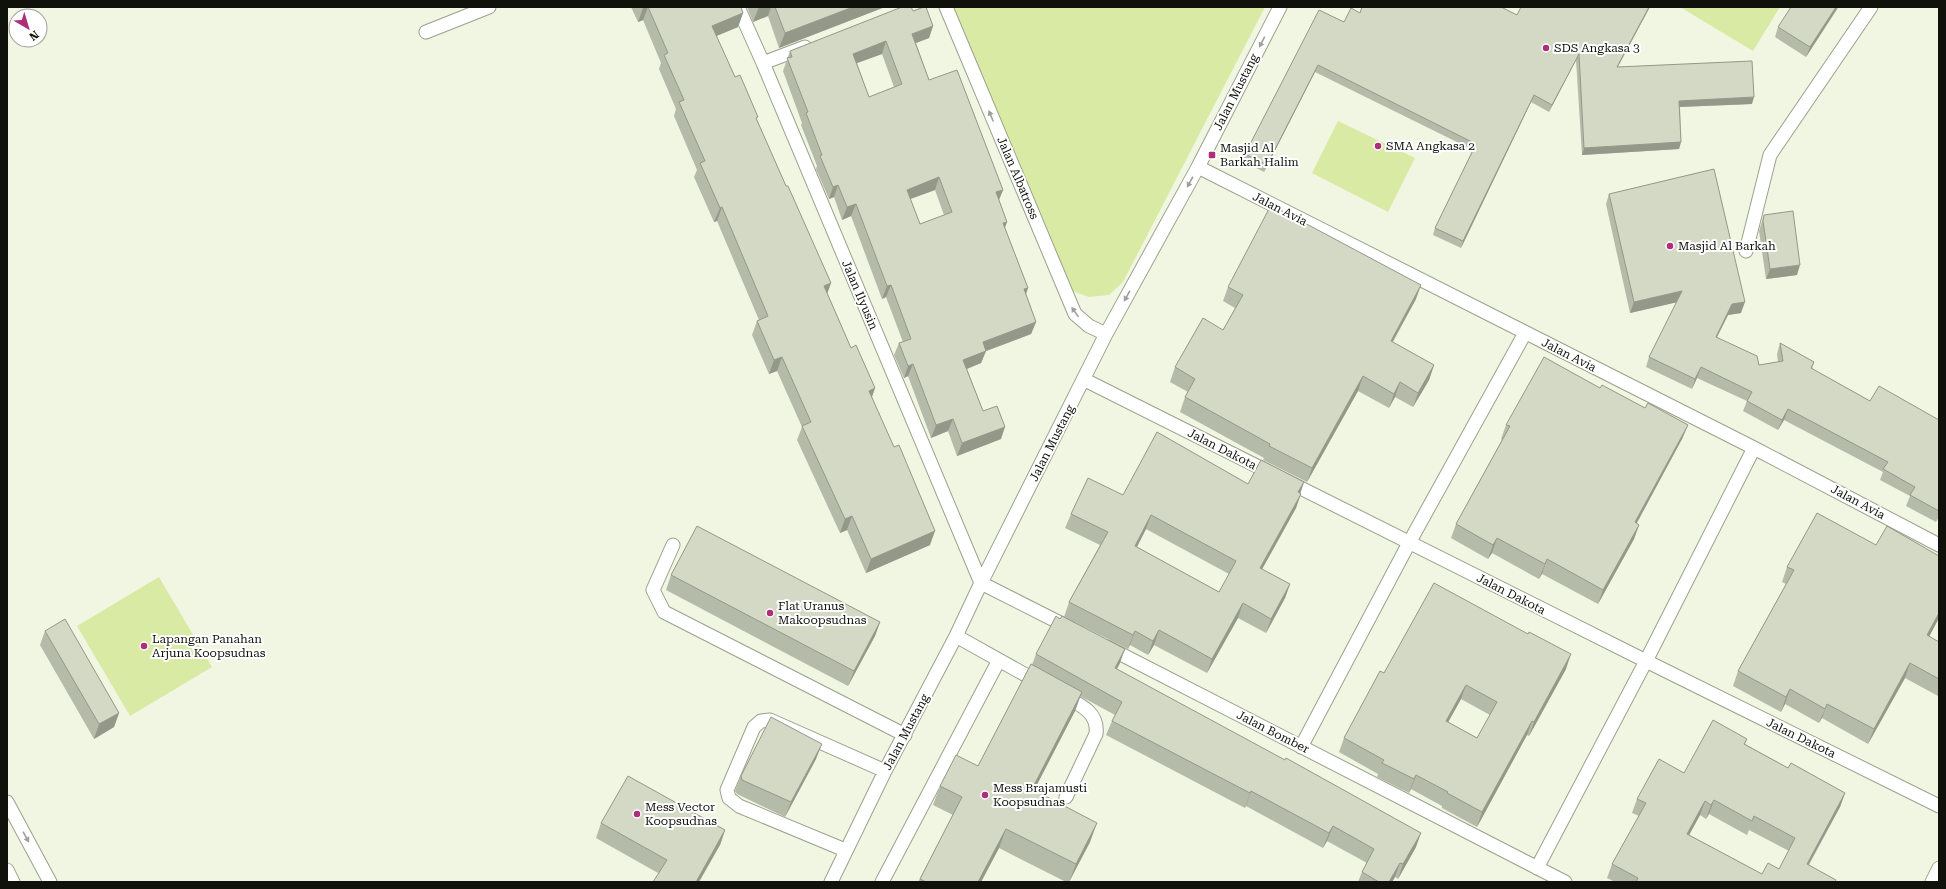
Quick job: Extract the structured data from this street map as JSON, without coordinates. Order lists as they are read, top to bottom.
{
  "streets": {
    "lane": [
      "Jalan Mustang",
      "Jalan Albatross",
      "Jalan Avia",
      "Jalan Ilyusin",
      "Jalan Dakota",
      "Jalan Bomber"
    ]
  },
  "crossings": [
    ["Jalan Mustang", "Jalan Albatross"],
    ["Jalan Mustang", "Jalan Avia"],
    ["Jalan Mustang", "Jalan Ilyusin"],
    ["Jalan Mustang", "Jalan Dakota"]
  ],
  "one_way": ["Jalan Mustang", "Jalan Albatross"],
  "places": {
    "other": [
      "SDS Angkasa 3",
      "SMA Angkasa 2",
      "Masjid Al Barkah",
      "Flat Uranus Makoopsudnas",
      "Lapangan Panahan Arjuna Koopsudnas",
      "Mess Brajamusti Koopsudnas",
      "Mess Vector Koopsudnas"
    ],
    "transit": ["Masjid Al Barkah Halim"]
  },
  "north": "bottom right"
}
